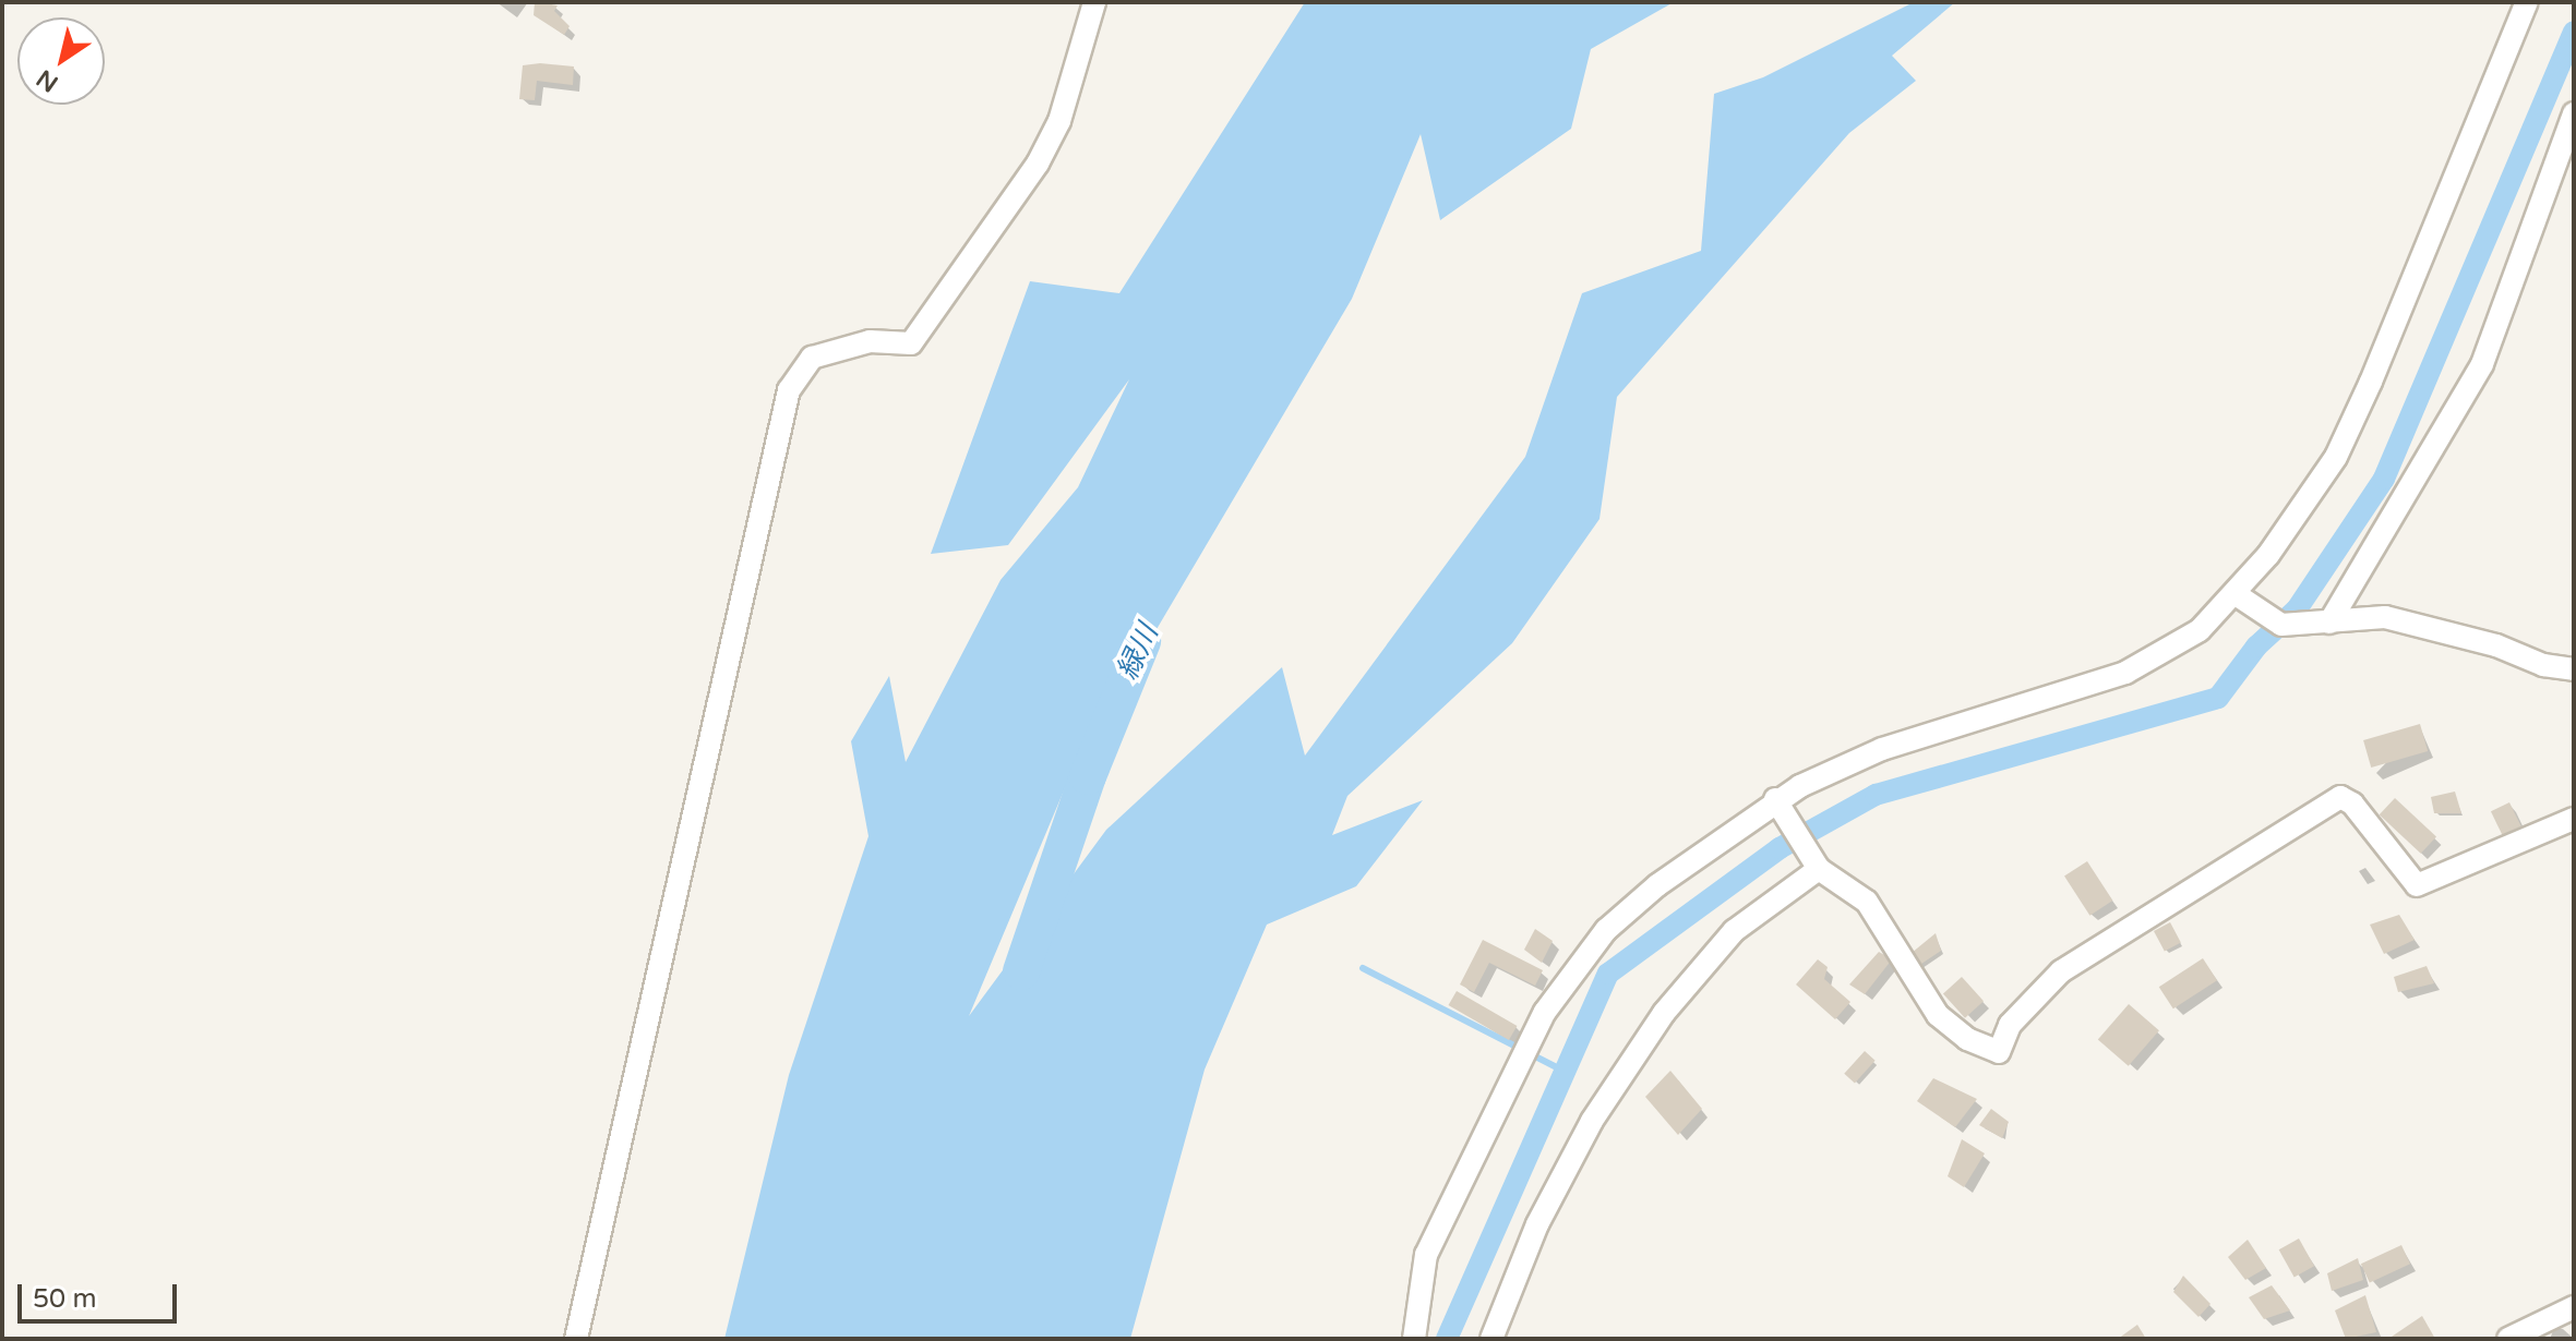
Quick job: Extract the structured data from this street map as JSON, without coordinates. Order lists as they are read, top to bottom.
{
  "water": ["緑川"],
  "scale_bar": "50 m",
  "north": "bottom left"
}
